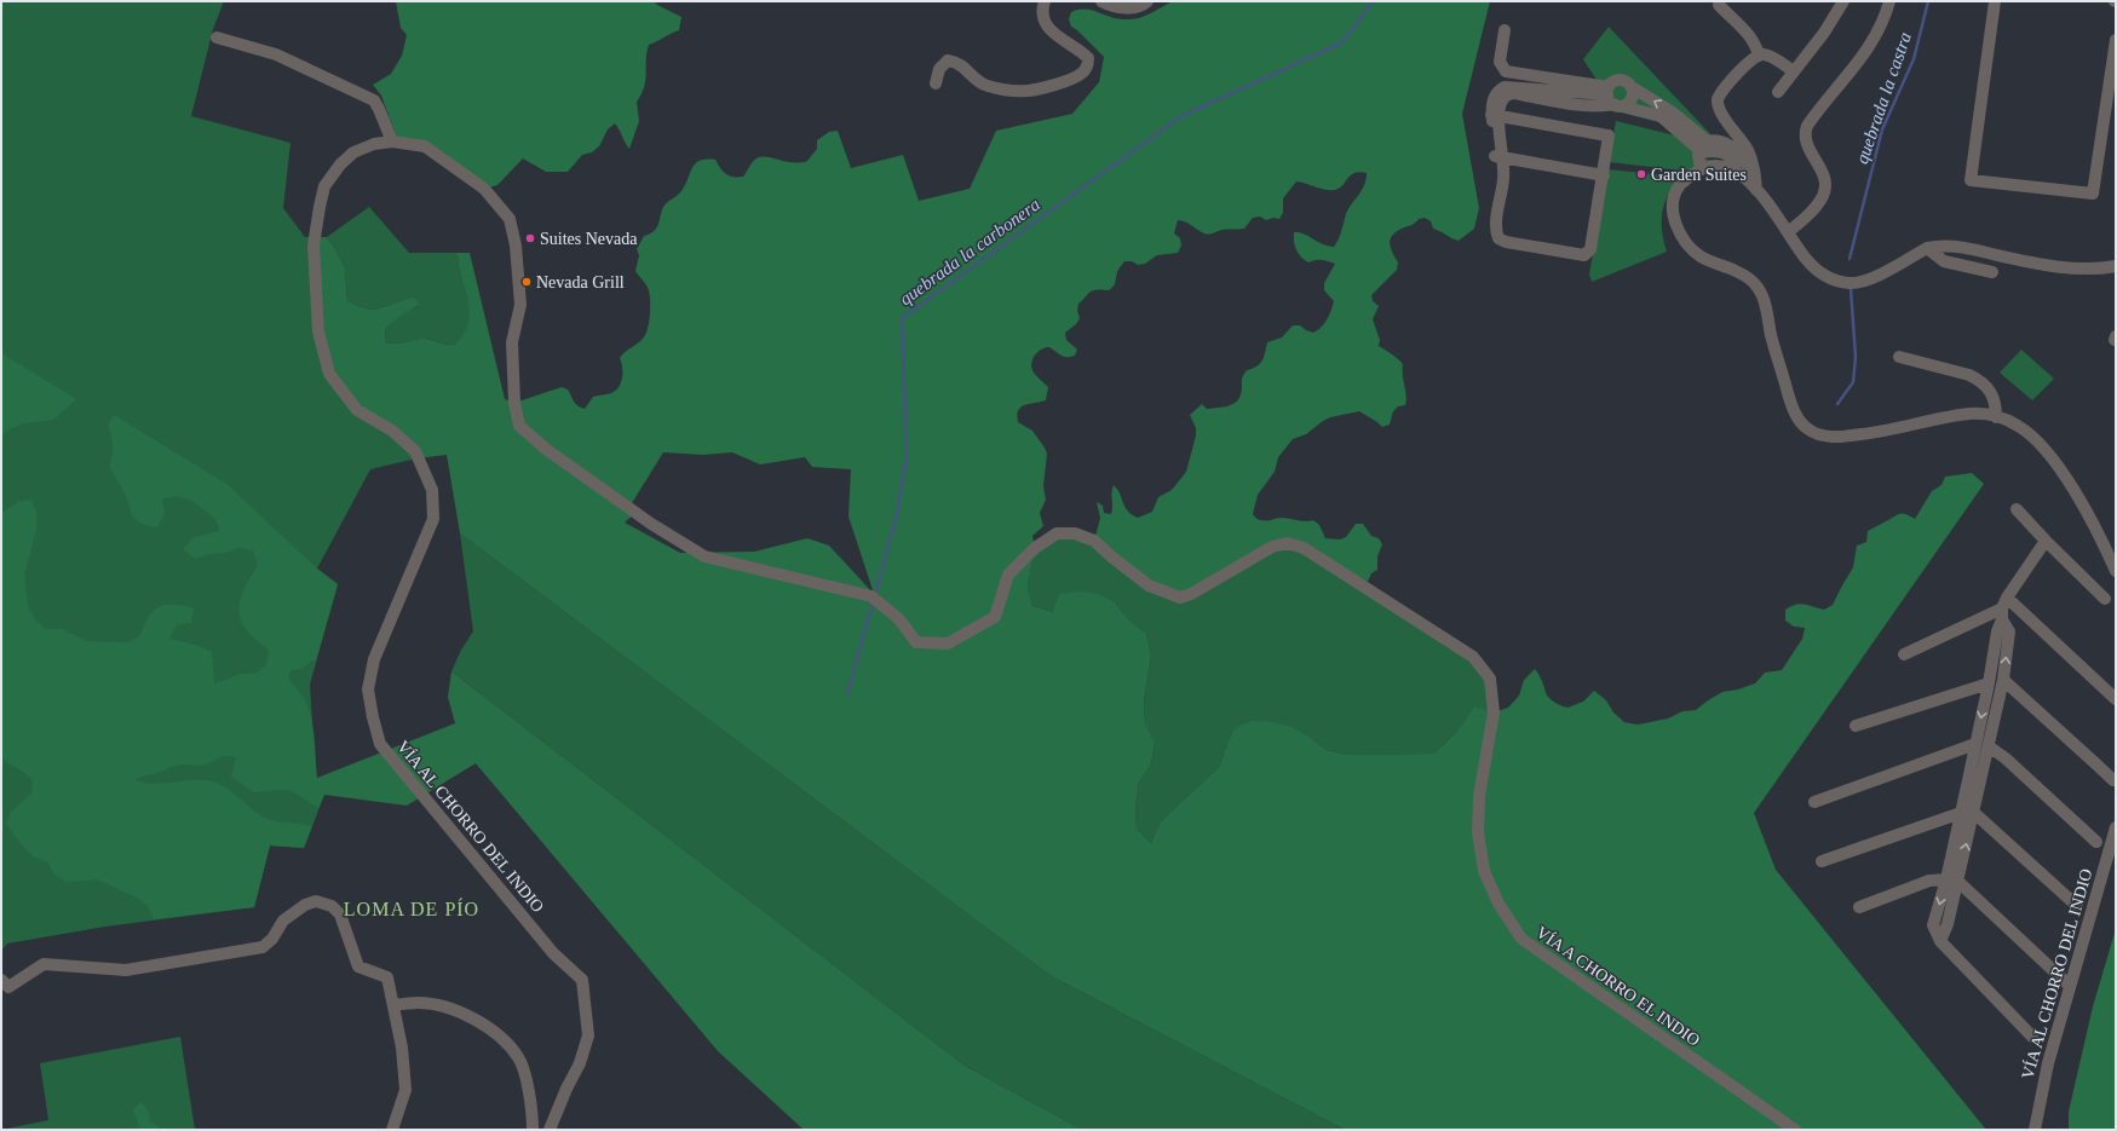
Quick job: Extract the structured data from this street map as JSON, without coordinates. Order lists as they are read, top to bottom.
{
  "streets": {
    "street": ["VÍA AL CHORRO DEL INDIO", "VÍA A CHORRO EL INDIO"]
  },
  "crossings": [
    ["VÍA AL CHORRO DEL INDIO", "VÍA A CHORRO EL INDIO"]
  ],
  "districts": ["LOMA DE PÍO"],
  "water": ["quebrada la castra", "quebrada la carbonera"],
  "places": ["Garden Suites", "Suites Nevada", "Nevada Grill"]
}
